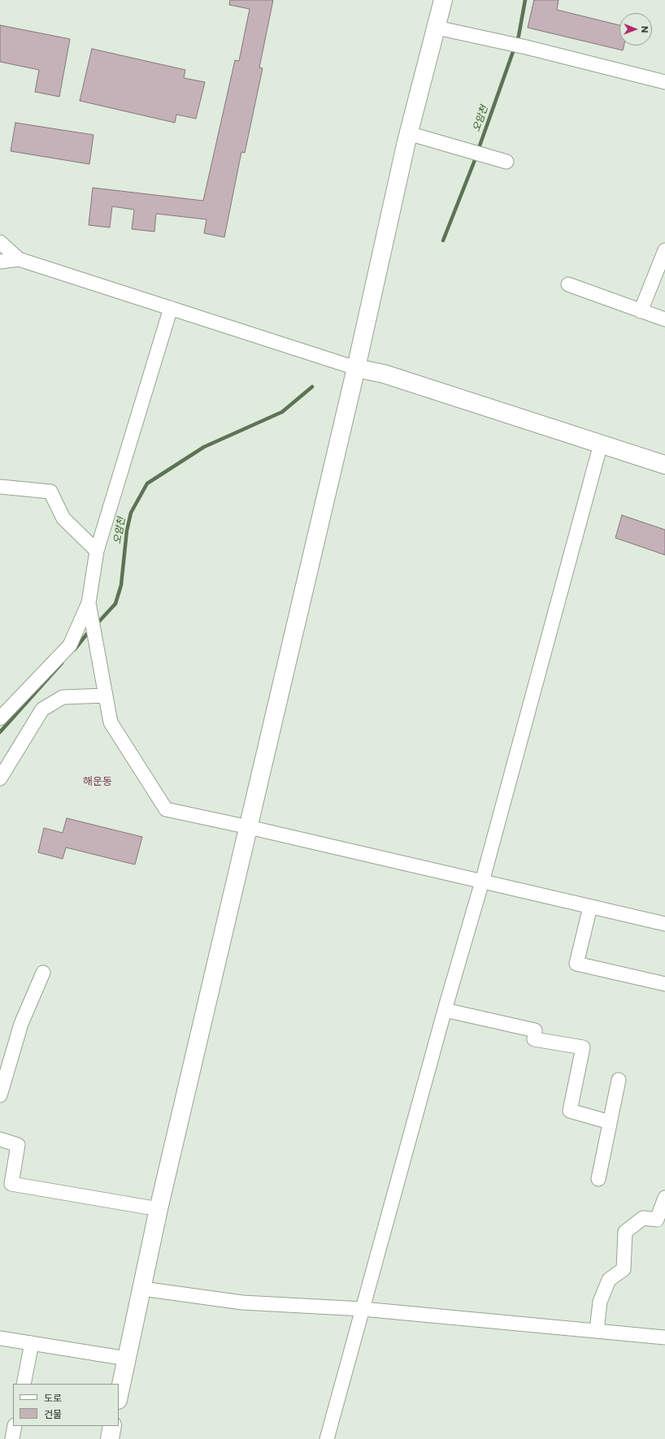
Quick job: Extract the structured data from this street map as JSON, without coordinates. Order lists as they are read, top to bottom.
{
  "districts": ["해운동"],
  "water": ["오암천"],
  "legend": ["도로", "건물"],
  "north": "right"
}
